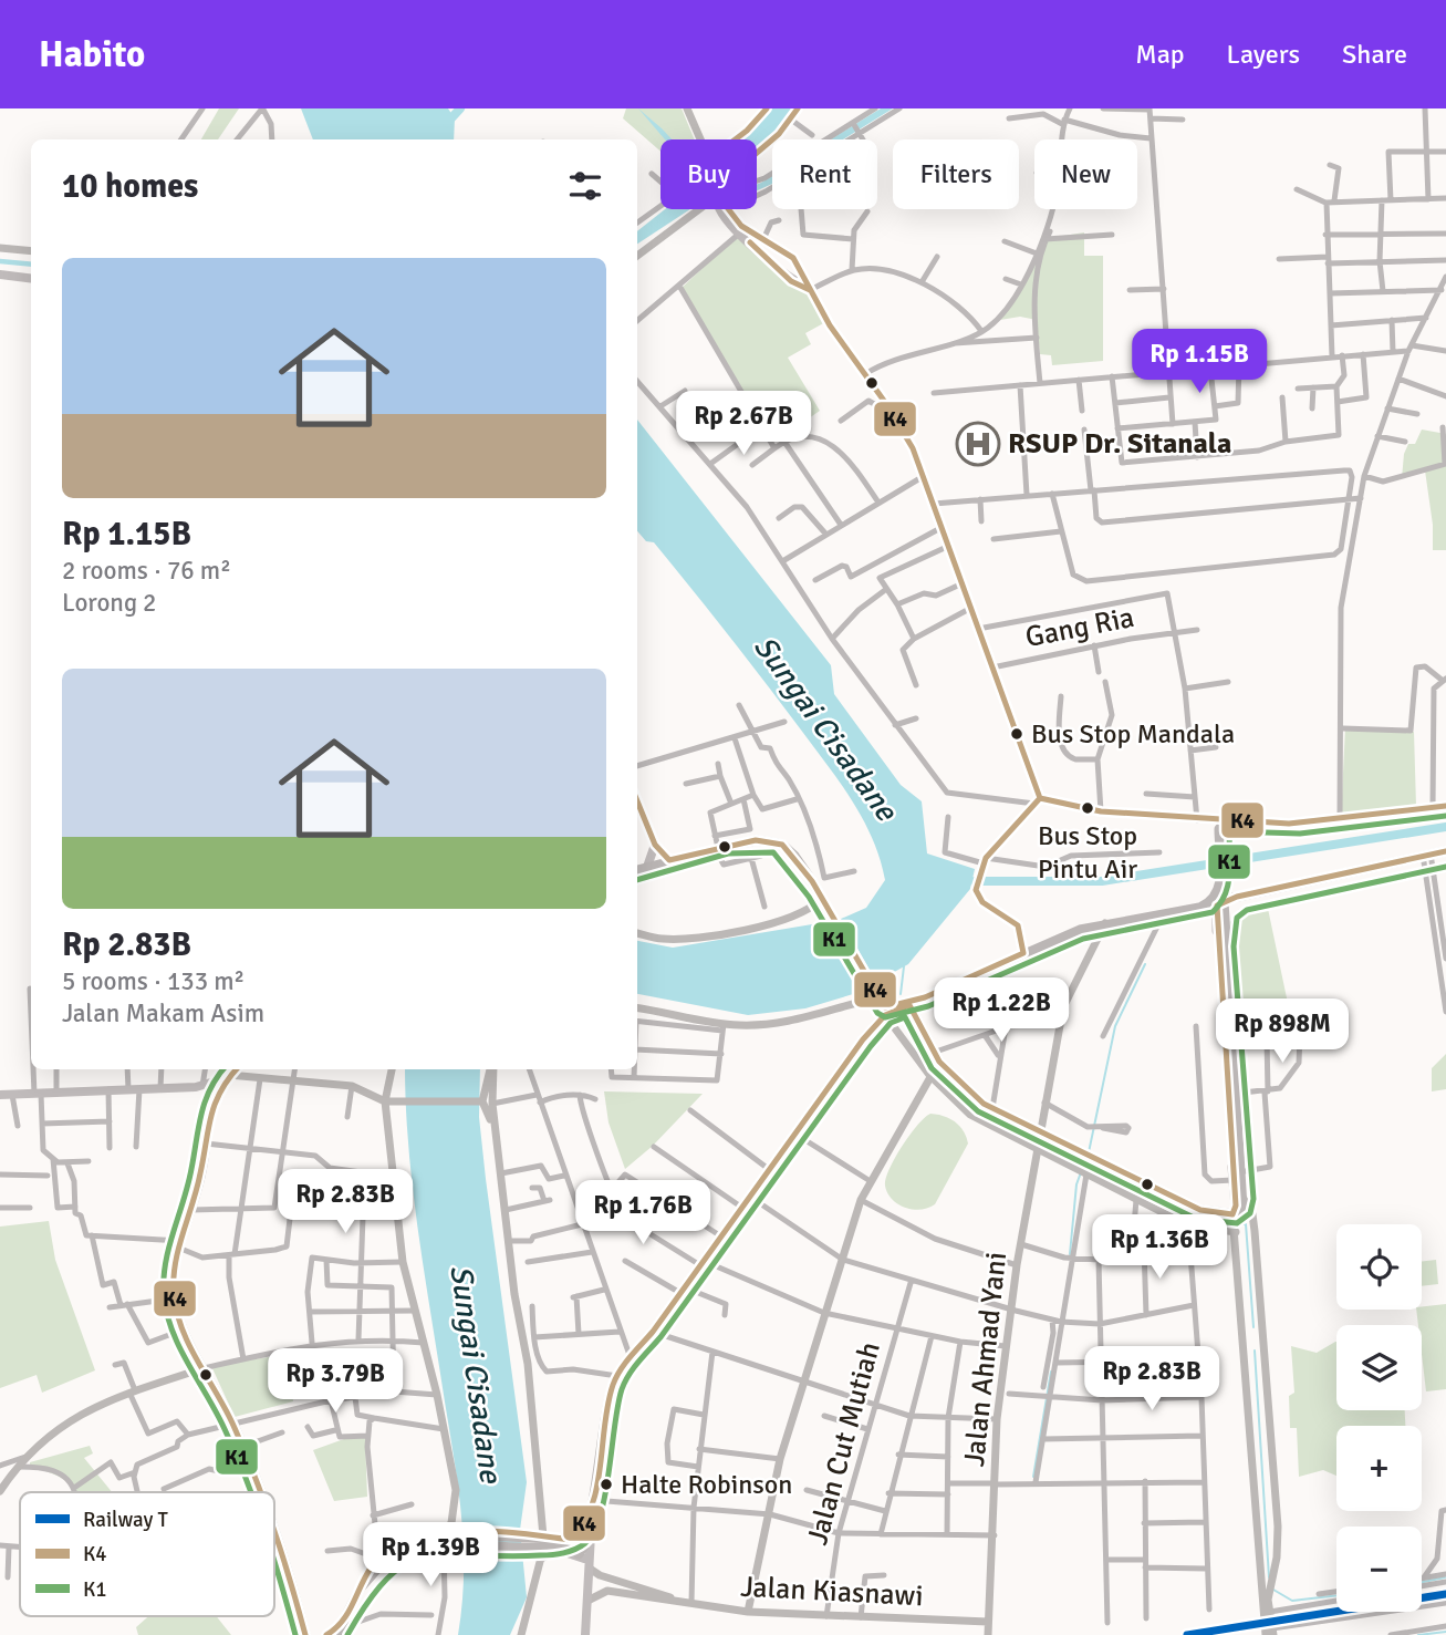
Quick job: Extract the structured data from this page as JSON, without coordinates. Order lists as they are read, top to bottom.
{
  "streets": {
    "street": [
      "Gang Ria",
      "Jalan Ahmad Yani",
      "Jalan Cut Mutiah",
      "Jalan Kiasnawi"
    ]
  },
  "crossings": [
    ["Jalan Ahmad Yani", "Jalan Kiasnawi"],
    ["Jalan Cut Mutiah", "Jalan Kiasnawi"]
  ],
  "water": ["Sungai Cisadane"],
  "places": {
    "hospital": ["RSUP Dr. Sitanala"],
    "other": ["Bus Stop Mandala", "Bus Stop Pintu Air", "Halte Robinson"]
  },
  "lines": ["transit line K4", "transit line K1", "rail line T"],
  "legend": ["Railway T", "K4", "K1"],
  "page": {
    "header": "Habito",
    "nav": ["Map", "Layers", "Share"],
    "chip": [
      "Buy",
      "Rent",
      "Filters",
      "New"
    ],
    "heading": "10 homes",
    "list": [
      {
        "name": "Rp 1.15B",
        "note": "2 rooms · 76 m² · Lorong 2"
      },
      {
        "name": "Rp 2.83B",
        "note": "5 rooms · 133 m² · Jalan Makam Asim"
      }
    ],
    "price": [
      "Rp 1.15B",
      "Rp 2.67B",
      "Rp 1.22B",
      "Rp 898M",
      "Rp 2.83B",
      "Rp 1.76B",
      "Rp 1.36B",
      "Rp 2.83B",
      "Rp 3.79B",
      "Rp 1.39B"
    ],
    "map_buttons": ["+", "−"]
  }
}
